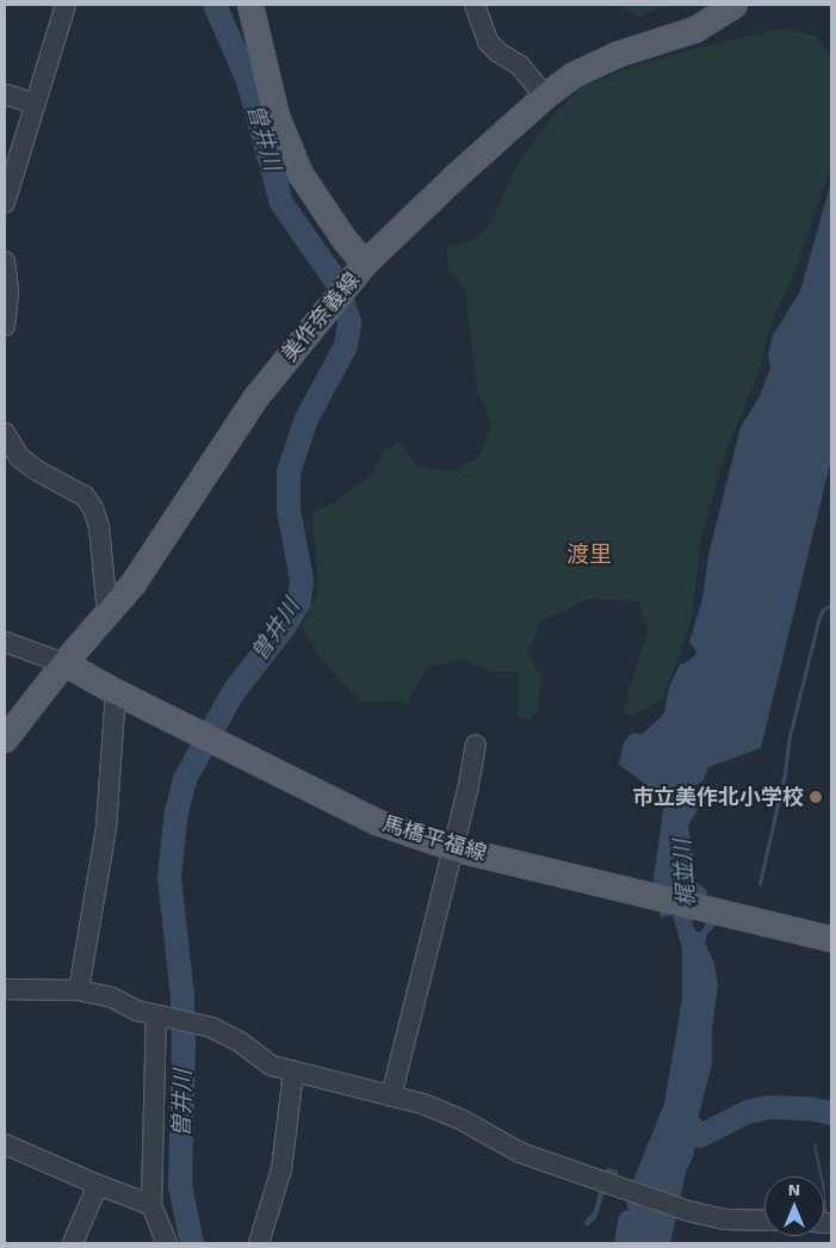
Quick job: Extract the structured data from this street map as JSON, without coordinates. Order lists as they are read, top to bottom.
{
  "streets": {
    "main road": ["美作奈義線", "馬橋平福線"]
  },
  "crossings": [
    ["美作奈義線", "馬橋平福線"]
  ],
  "districts": ["渡里"],
  "water": ["曽井川", "梶並川"],
  "places": ["市立美作北小学校"],
  "north": "top"
}
